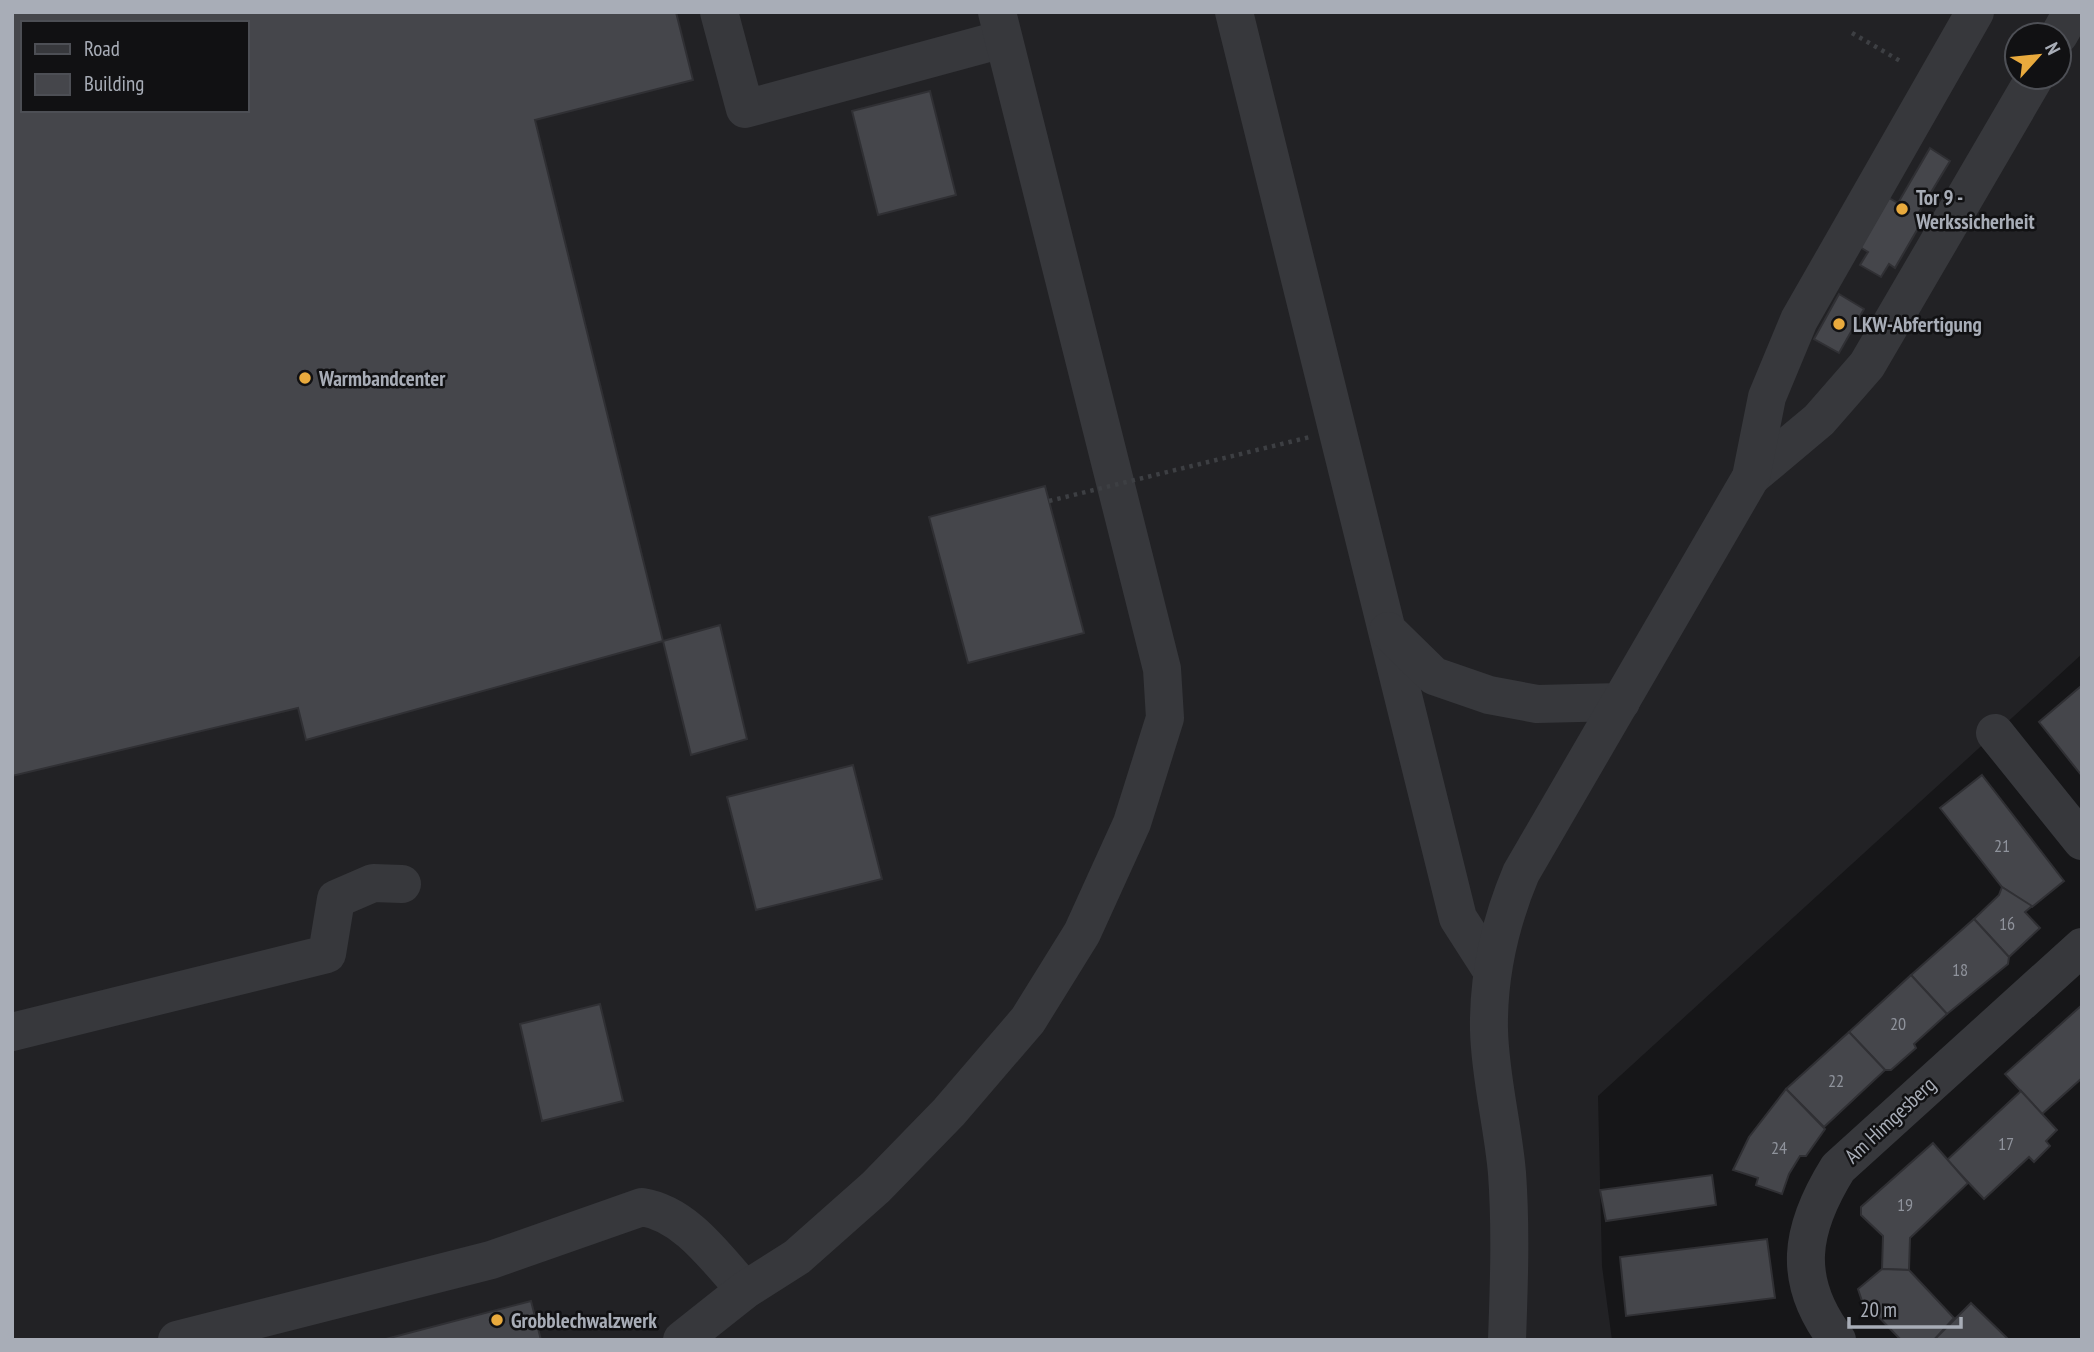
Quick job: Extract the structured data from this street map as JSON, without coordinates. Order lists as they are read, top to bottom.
{
  "streets": {
    "street": ["Am Himgesberg"]
  },
  "places": [
    "Tor 9 - Werkssicherheit",
    "LKW-Abfertigung",
    "Warmbandcenter",
    "Grobblechwalzwerk"
  ],
  "house_numbers": [
    "21",
    "16",
    "18",
    "20",
    "22",
    "17",
    "24",
    "19"
  ],
  "legend": ["Road", "Building"],
  "scale_bar": "20 m",
  "north": "top right"
}
